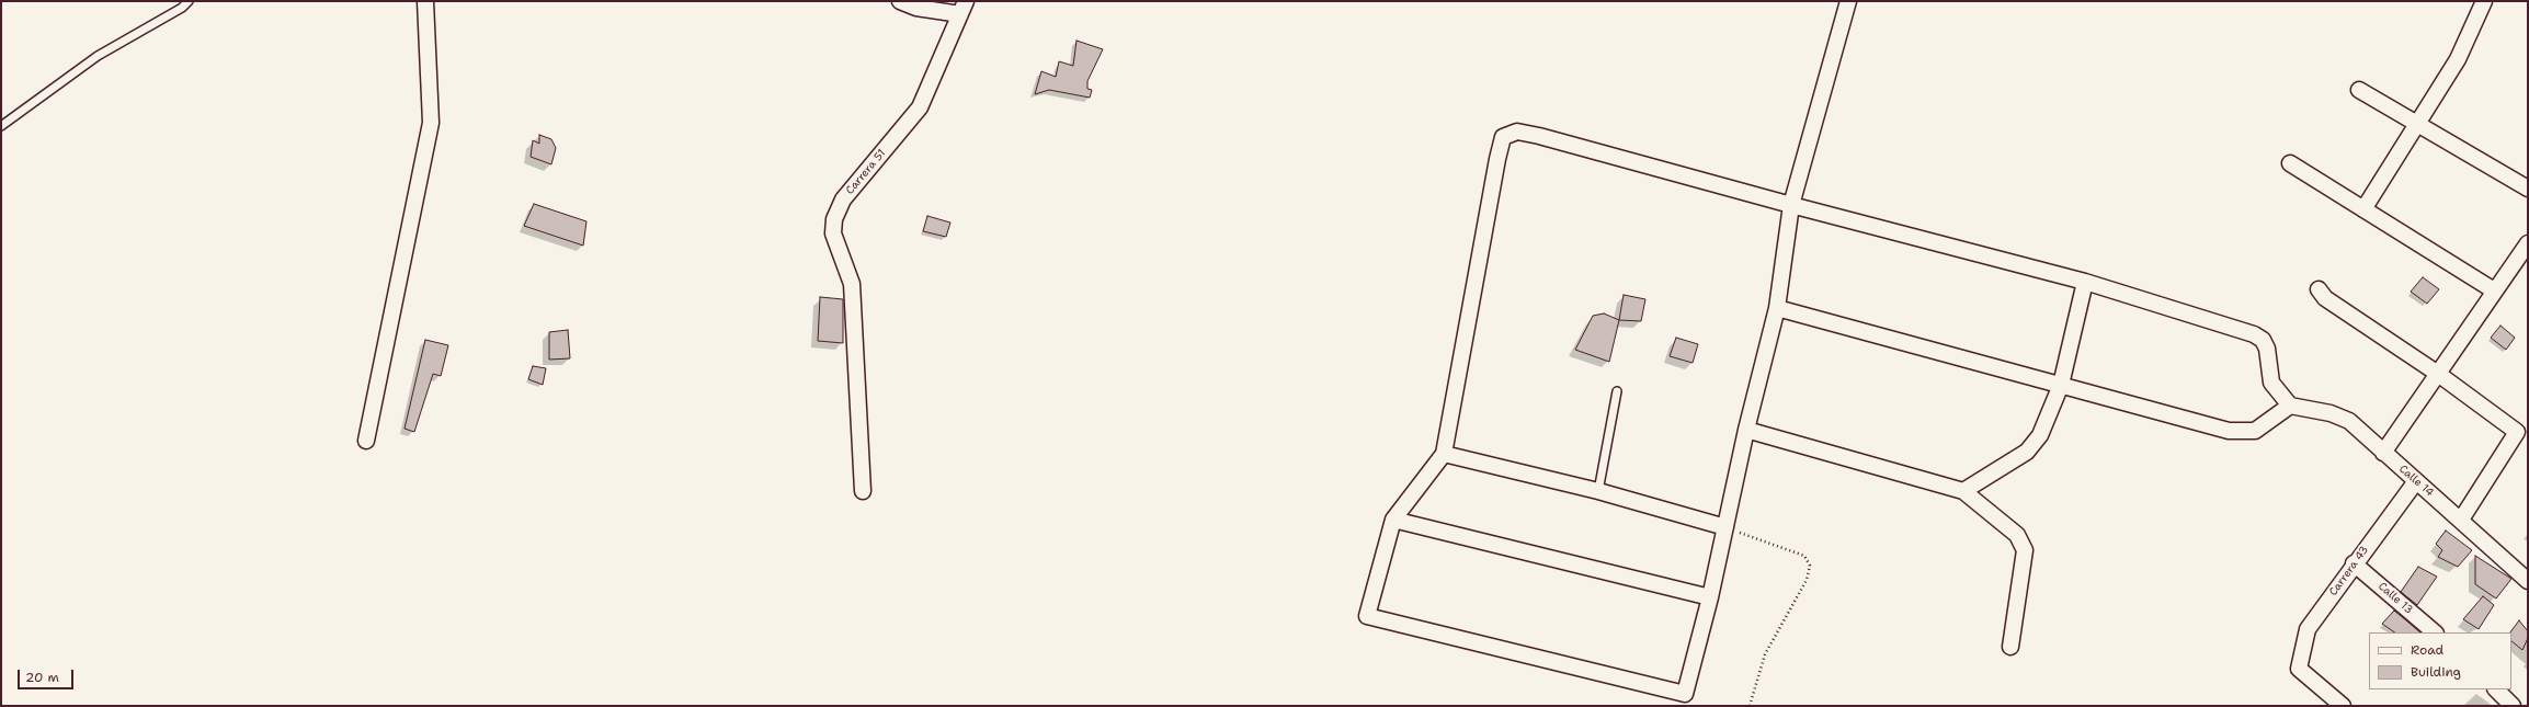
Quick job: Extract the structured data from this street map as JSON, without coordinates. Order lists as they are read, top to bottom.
{
  "streets": {
    "street": [
      "Carrera 51",
      "Calle 14",
      "Carrera 43",
      "Calle 13"
    ]
  },
  "crossings": [
    ["Calle 14", "Carrera 43"],
    ["Carrera 43", "Calle 13"]
  ],
  "legend": ["Road", "Building"],
  "scale_bar": "20 m"
}
